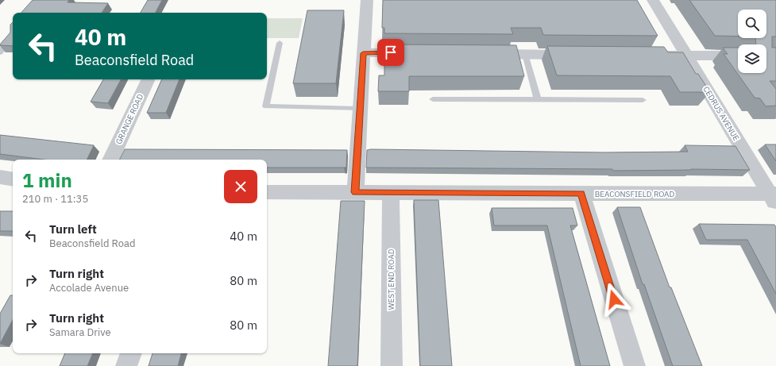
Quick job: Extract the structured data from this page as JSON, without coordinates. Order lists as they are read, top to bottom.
{
  "streets": {
    "street": [
      "CEDRUS AVENUE",
      "GRANGE ROAD",
      "BEACONSFIELD ROAD",
      "WEST END ROAD"
    ]
  },
  "crossings": [
    ["CEDRUS AVENUE", "BEACONSFIELD ROAD"],
    ["BEACONSFIELD ROAD", "WEST END ROAD"]
  ],
  "page": {
    "turn": ["40 m", "Beaconsfield Road"],
    "heading": ["1 min", "210 m · 11:35"],
    "list": [
      {
        "name": "Turn left",
        "note": "Beaconsfield Road",
        "value": "40 m"
      },
      {
        "name": "Turn right",
        "note": "Accolade Avenue",
        "value": "80 m"
      },
      {
        "name": "Turn right",
        "note": "Samara Drive",
        "value": "80 m"
      }
    ]
  }
}
